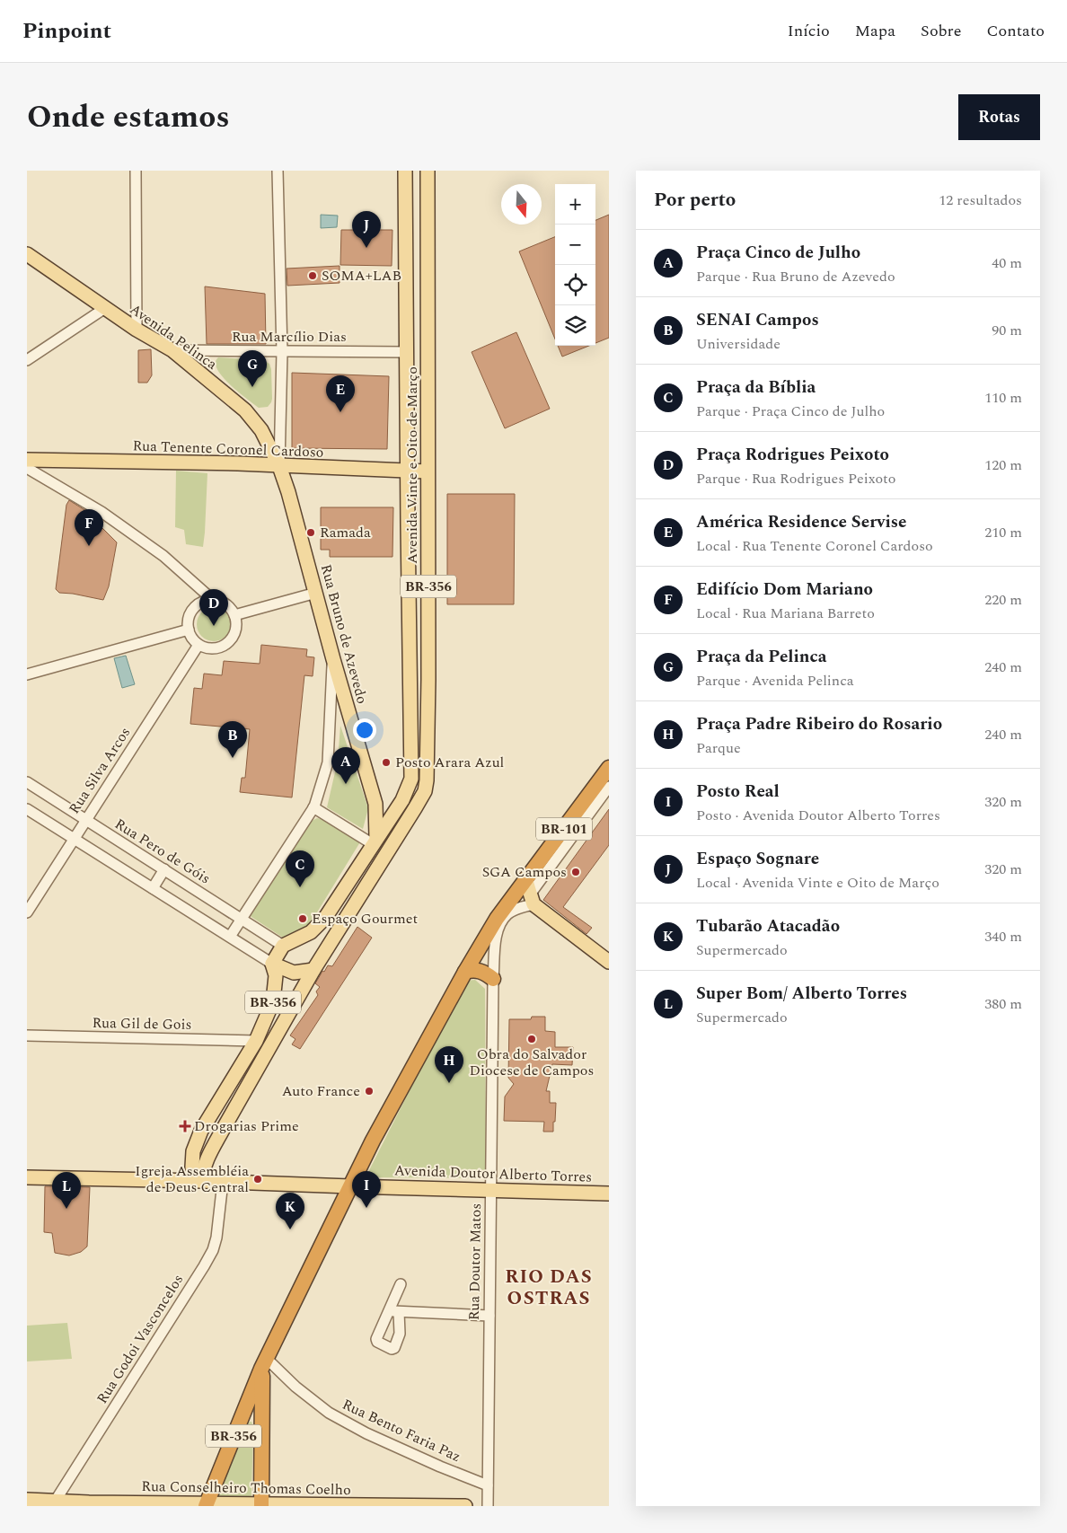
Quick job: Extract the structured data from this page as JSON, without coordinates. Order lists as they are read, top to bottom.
{
  "streets": {
    "highway": ["BR-356", "BR-101"],
    "main road": [
      "Avenida Pelinca",
      "Rua Tenente Coronel Cardoso",
      "Avenida Vinte e Oito de Março",
      "Rua Bruno de Azevedo",
      "Avenida Doutor Alberto Torres",
      "Rua Conselheiro Thomas Coelho"
    ],
    "street": [
      "Rua Marcílio Dias",
      "Rua Silva Arcos",
      "Rua Pero de Góis",
      "Rua Gil de Gois",
      "Rua Doutor Matos",
      "Rua Godoi Vasconcelos",
      "Rua Bento Faria Paz"
    ]
  },
  "crossings": [
    ["Avenida Pelinca", "Rua Marcílio Dias"],
    ["Avenida Pelinca", "Rua Tenente Coronel Cardoso"],
    ["Avenida Pelinca", "Rua Bruno de Azevedo"],
    ["Rua Marcílio Dias", "Avenida Vinte e Oito de Março"],
    ["Rua Tenente Coronel Cardoso", "Avenida Vinte e Oito de Março"],
    ["Rua Tenente Coronel Cardoso", "Rua Bruno de Azevedo"],
    ["Avenida Vinte e Oito de Março", "BR-356"],
    ["Avenida Vinte e Oito de Março", "Rua Bruno de Azevedo"],
    ["Avenida Vinte e Oito de Março", "Rua Pero de Góis"],
    ["BR-356", "BR-101"],
    ["BR-356", "Rua Gil de Gois"],
    ["BR-356", "Avenida Doutor Alberto Torres"],
    ["BR-356", "Rua Bento Faria Paz"],
    ["BR-356", "Rua Conselheiro Thomas Coelho"],
    ["Rua Silva Arcos", "Rua Pero de Góis"],
    ["BR-101", "Avenida Doutor Alberto Torres"],
    ["Avenida Doutor Alberto Torres", "Rua Doutor Matos"],
    ["Avenida Doutor Alberto Torres", "Rua Godoi Vasconcelos"],
    ["Rua Doutor Matos", "Rua Bento Faria Paz"],
    ["Rua Godoi Vasconcelos", "Rua Conselheiro Thomas Coelho"]
  ],
  "districts": ["RIO DAS OSTRAS"],
  "places": {
    "other": [
      "SOMA+LAB",
      "Ramada",
      "Posto Arara Azul",
      "SGA Campos",
      "Espaço Gourmet",
      "Obra do Salvador Diocese de Campos",
      "Auto France",
      "Igreja Assembléia de Deus Central"
    ],
    "health": ["Drogarias Prime"]
  },
  "north": "bottom",
  "page": {
    "header": "Pinpoint",
    "nav": [
      "Início",
      "Mapa",
      "Sobre",
      "Contato"
    ],
    "title": "Onde estamos",
    "buttons": "Rotas",
    "heading": ["Por perto", "12 resultados"],
    "map_buttons": ["+", "−"],
    "pins": [
      "J",
      "G",
      "E",
      "F",
      "D",
      "B",
      "A",
      "C",
      "H",
      "I",
      "L",
      "K"
    ],
    "list": [
      {
        "mark": "A",
        "name": "Praça Cinco de Julho",
        "note": "Parque · Rua Bruno de Azevedo",
        "value": "40 m"
      },
      {
        "mark": "B",
        "name": "SENAI Campos",
        "note": "Universidade",
        "value": "90 m"
      },
      {
        "mark": "C",
        "name": "Praça da Bíblia",
        "note": "Parque · Praça Cinco de Julho",
        "value": "110 m"
      },
      {
        "mark": "D",
        "name": "Praça Rodrigues Peixoto",
        "note": "Parque · Rua Rodrigues Peixoto",
        "value": "120 m"
      },
      {
        "mark": "E",
        "name": "América Residence Servise",
        "note": "Local · Rua Tenente Coronel Cardoso",
        "value": "210 m"
      },
      {
        "mark": "F",
        "name": "Edifício Dom Mariano",
        "note": "Local · Rua Mariana Barreto",
        "value": "220 m"
      },
      {
        "mark": "G",
        "name": "Praça da Pelinca",
        "note": "Parque · Avenida Pelinca",
        "value": "240 m"
      },
      {
        "mark": "H",
        "name": "Praça Padre Ribeiro do Rosario",
        "note": "Parque",
        "value": "240 m"
      },
      {
        "mark": "I",
        "name": "Posto Real",
        "note": "Posto · Avenida Doutor Alberto Torres",
        "value": "320 m"
      },
      {
        "mark": "J",
        "name": "Espaço Sognare",
        "note": "Local · Avenida Vinte e Oito de Março",
        "value": "320 m"
      },
      {
        "mark": "K",
        "name": "Tubarão Atacadão",
        "note": "Supermercado",
        "value": "340 m"
      },
      {
        "mark": "L",
        "name": "Super Bom/ Alberto Torres",
        "note": "Supermercado",
        "value": "380 m"
      }
    ]
  }
}
